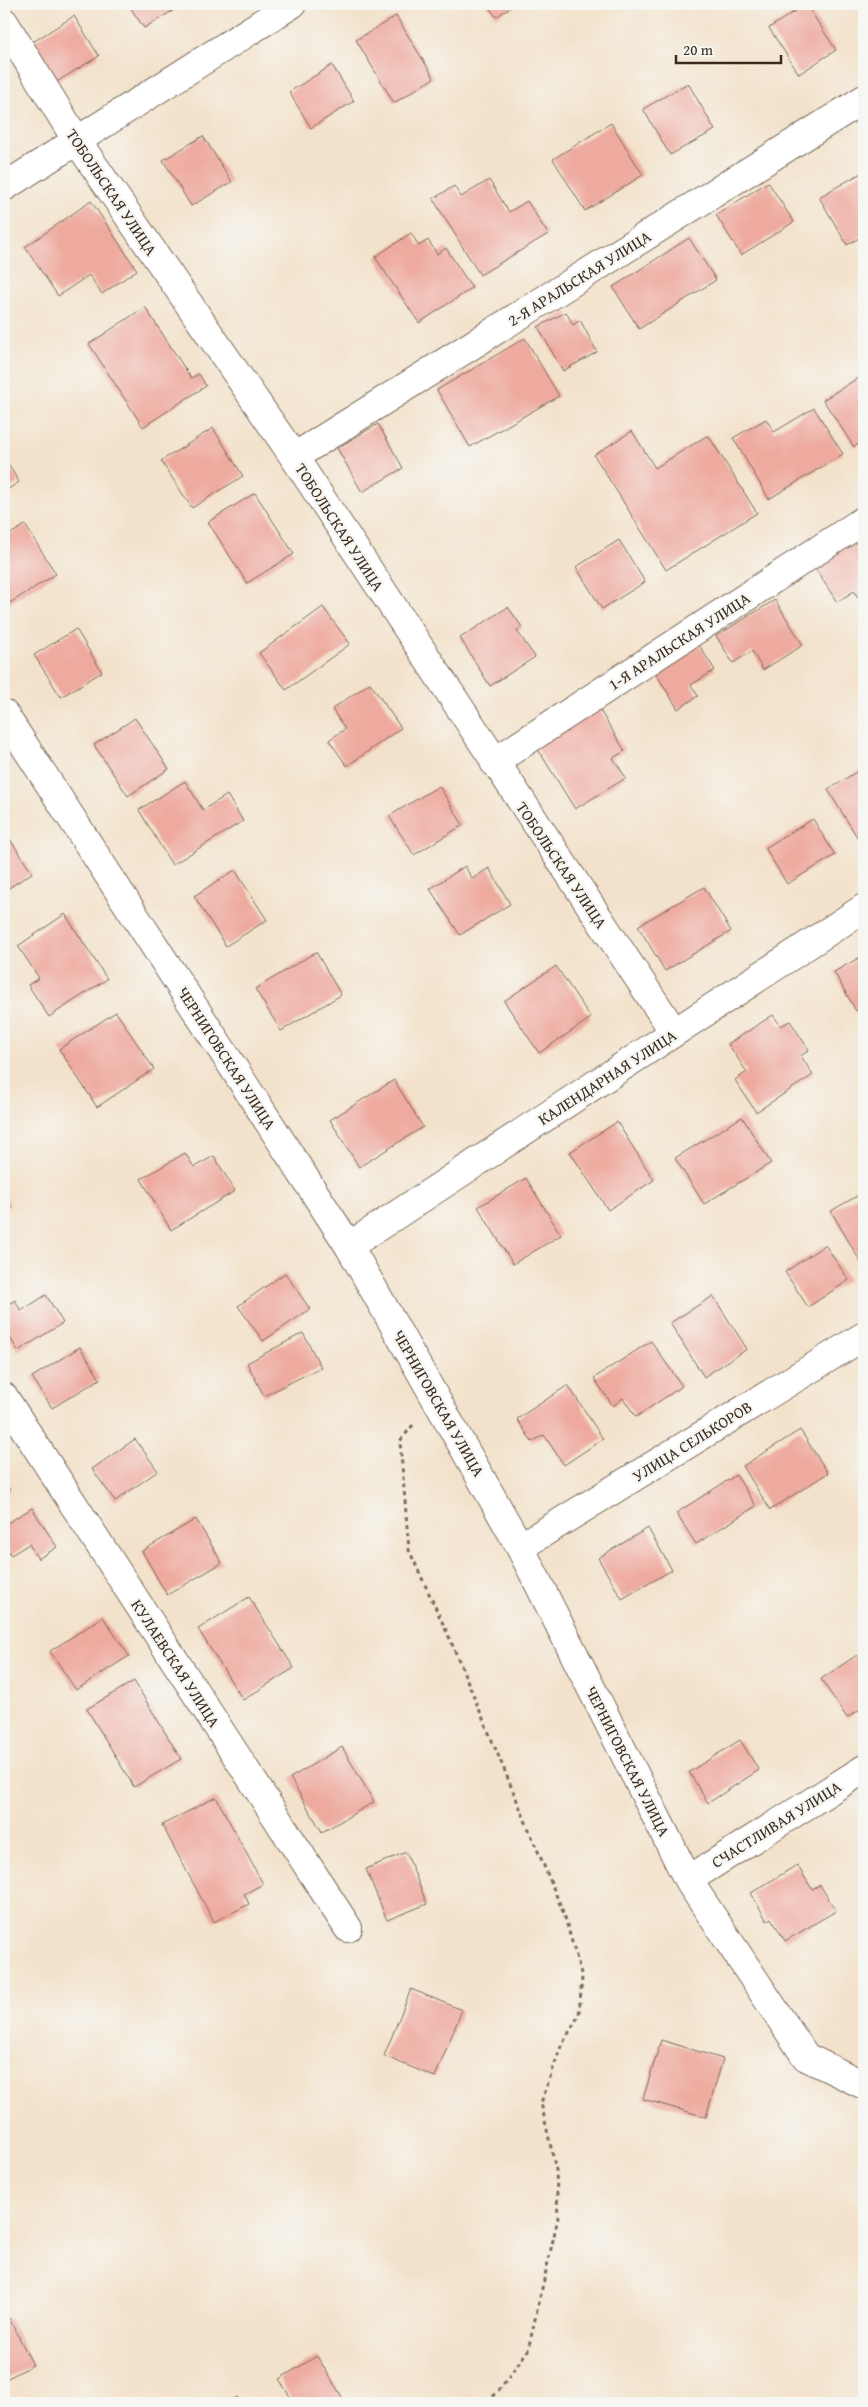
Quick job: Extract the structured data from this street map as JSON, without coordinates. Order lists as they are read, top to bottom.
{
  "streets": {
    "street": [
      "ТОБОЛЬСКАЯ УЛИЦА",
      "2-Я АРАЛЬСКАЯ УЛИЦА",
      "1-Я АРАЛЬСКАЯ УЛИЦА",
      "ЧЕРНИГОВСКАЯ УЛИЦА",
      "КАЛЕНДАРНАЯ УЛИЦА",
      "УЛИЦА СЕЛЬКОРОВ",
      "КУЛАЕВСКАЯ УЛИЦА",
      "СЧАСТЛИВАЯ УЛИЦА"
    ]
  },
  "crossings": [
    ["ТОБОЛЬСКАЯ УЛИЦА", "2-Я АРАЛЬСКАЯ УЛИЦА"],
    ["ТОБОЛЬСКАЯ УЛИЦА", "1-Я АРАЛЬСКАЯ УЛИЦА"],
    ["ТОБОЛЬСКАЯ УЛИЦА", "КАЛЕНДАРНАЯ УЛИЦА"],
    ["ЧЕРНИГОВСКАЯ УЛИЦА", "КАЛЕНДАРНАЯ УЛИЦА"],
    ["ЧЕРНИГОВСКАЯ УЛИЦА", "УЛИЦА СЕЛЬКОРОВ"],
    ["ЧЕРНИГОВСКАЯ УЛИЦА", "СЧАСТЛИВАЯ УЛИЦА"]
  ],
  "scale_bar": "20 m"
}
